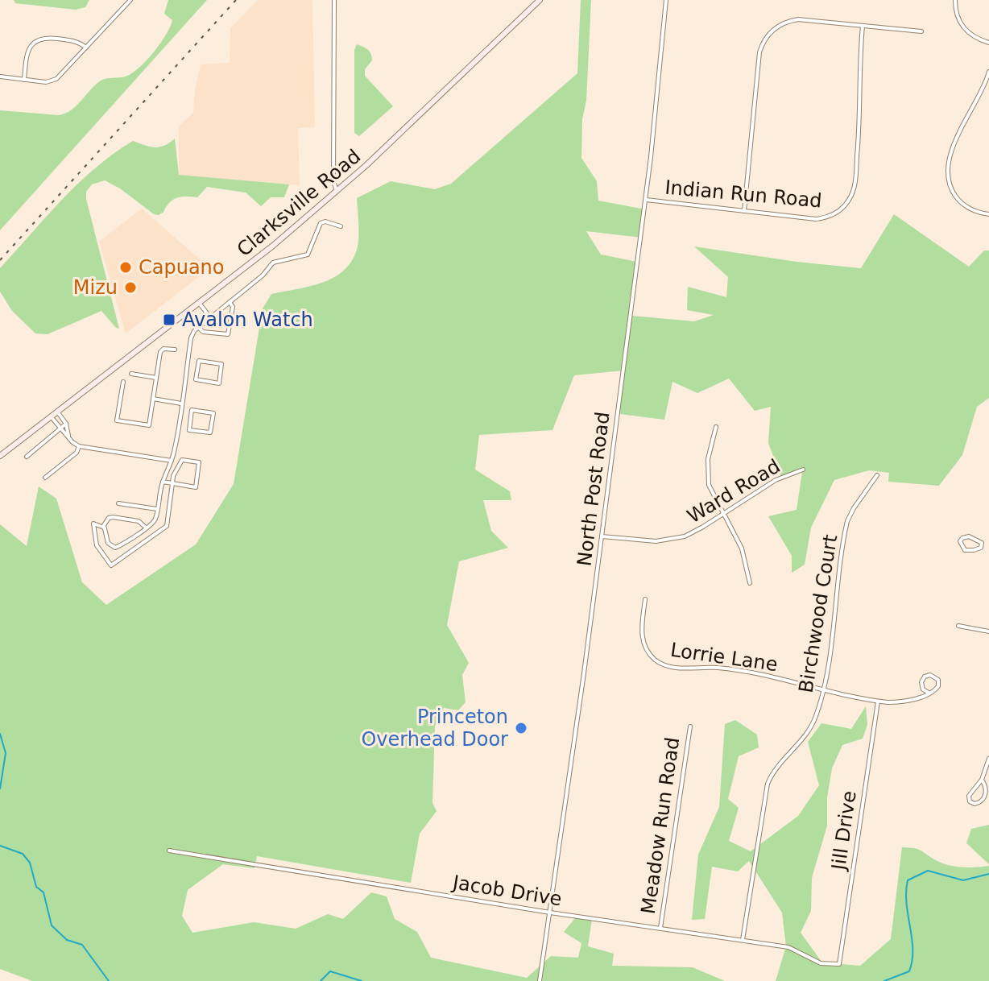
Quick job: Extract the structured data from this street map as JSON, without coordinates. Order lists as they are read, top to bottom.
{
  "streets": {
    "street": [
      "Indian Run Road",
      "Clarksville Road",
      "North Post Road",
      "Ward Road",
      "Birchwood Court",
      "Lorrie Lane",
      "Meadow Run Road",
      "Jill Drive",
      "Jacob Drive"
    ]
  },
  "crossings": [
    ["Indian Run Road", "North Post Road"],
    ["North Post Road", "Ward Road"],
    ["North Post Road", "Jacob Drive"],
    ["Birchwood Court", "Lorrie Lane"],
    ["Birchwood Court", "Jacob Drive"],
    ["Lorrie Lane", "Jill Drive"],
    ["Meadow Run Road", "Jacob Drive"],
    ["Jill Drive", "Jacob Drive"]
  ],
  "places": {
    "other": ["Capuano", "Mizu", "Princeton Overhead Door"],
    "transit": ["Avalon Watch"]
  }
}
